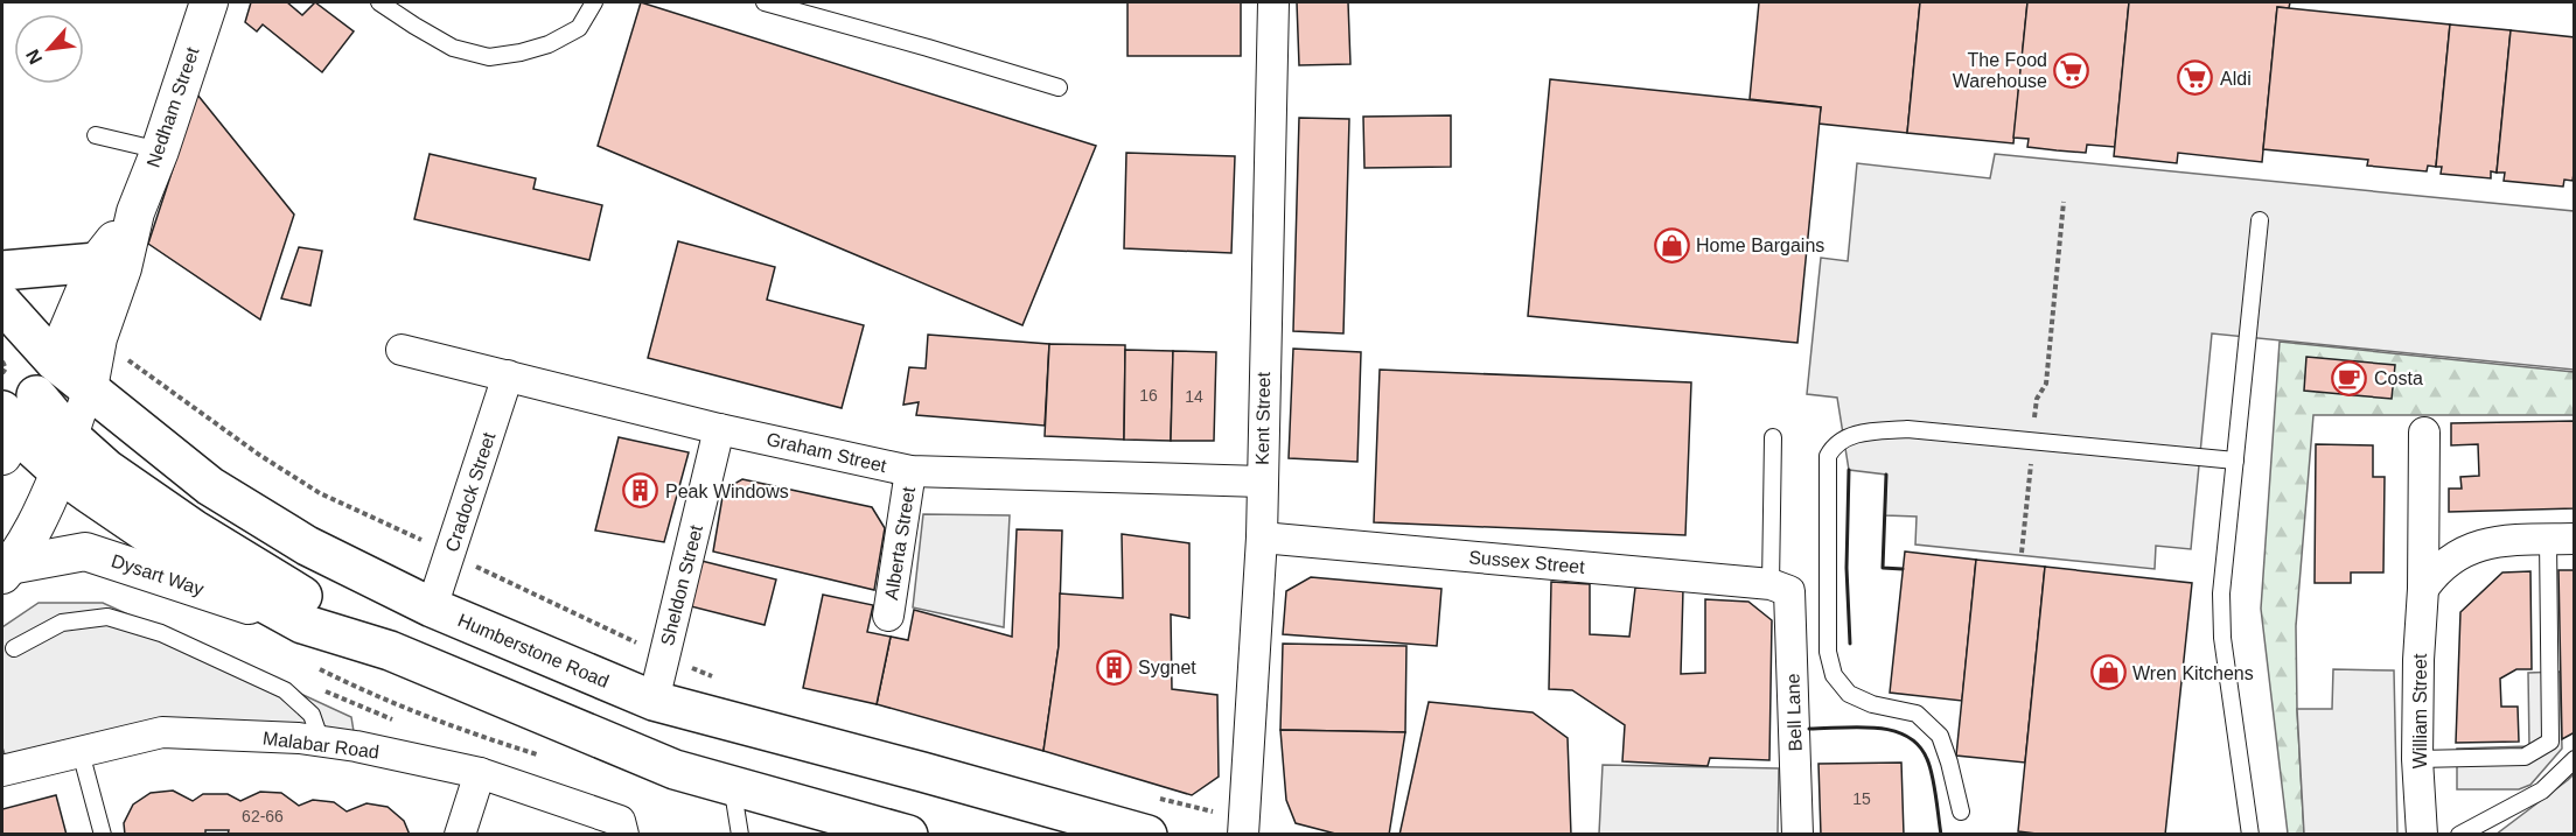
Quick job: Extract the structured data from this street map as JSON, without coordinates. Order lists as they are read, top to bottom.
{
  "streets": {
    "main road": ["Humberstone Road"],
    "street": [
      "Nedham Street",
      "Kent Street",
      "Graham Street",
      "Cradock Street",
      "Alberta Street",
      "Sussex Street",
      "Dysart Way",
      "Sheldon Street",
      "William Street",
      "Bell Lane",
      "Malabar Road"
    ]
  },
  "crossings": [
    ["Nedham Street", "Dysart Way"],
    ["Nedham Street", "Humberstone Road"],
    ["Kent Street", "Graham Street"],
    ["Kent Street", "Sussex Street"],
    ["Graham Street", "Cradock Street"],
    ["Graham Street", "Alberta Street"],
    ["Graham Street", "Sheldon Street"],
    ["Cradock Street", "Humberstone Road"],
    ["Sussex Street", "Bell Lane"],
    ["Dysart Way", "Humberstone Road"],
    ["Sheldon Street", "Humberstone Road"]
  ],
  "places": {
    "supermarket": ["The Food Warehouse", "Aldi"],
    "shop": ["Home Bargains", "Wren Kitchens"],
    "cafe": ["Costa"],
    "building": ["Peak Windows", "Sygnet"]
  },
  "house_numbers": [
    "16",
    "14",
    "15",
    "62-66"
  ],
  "north": "bottom left"
}
